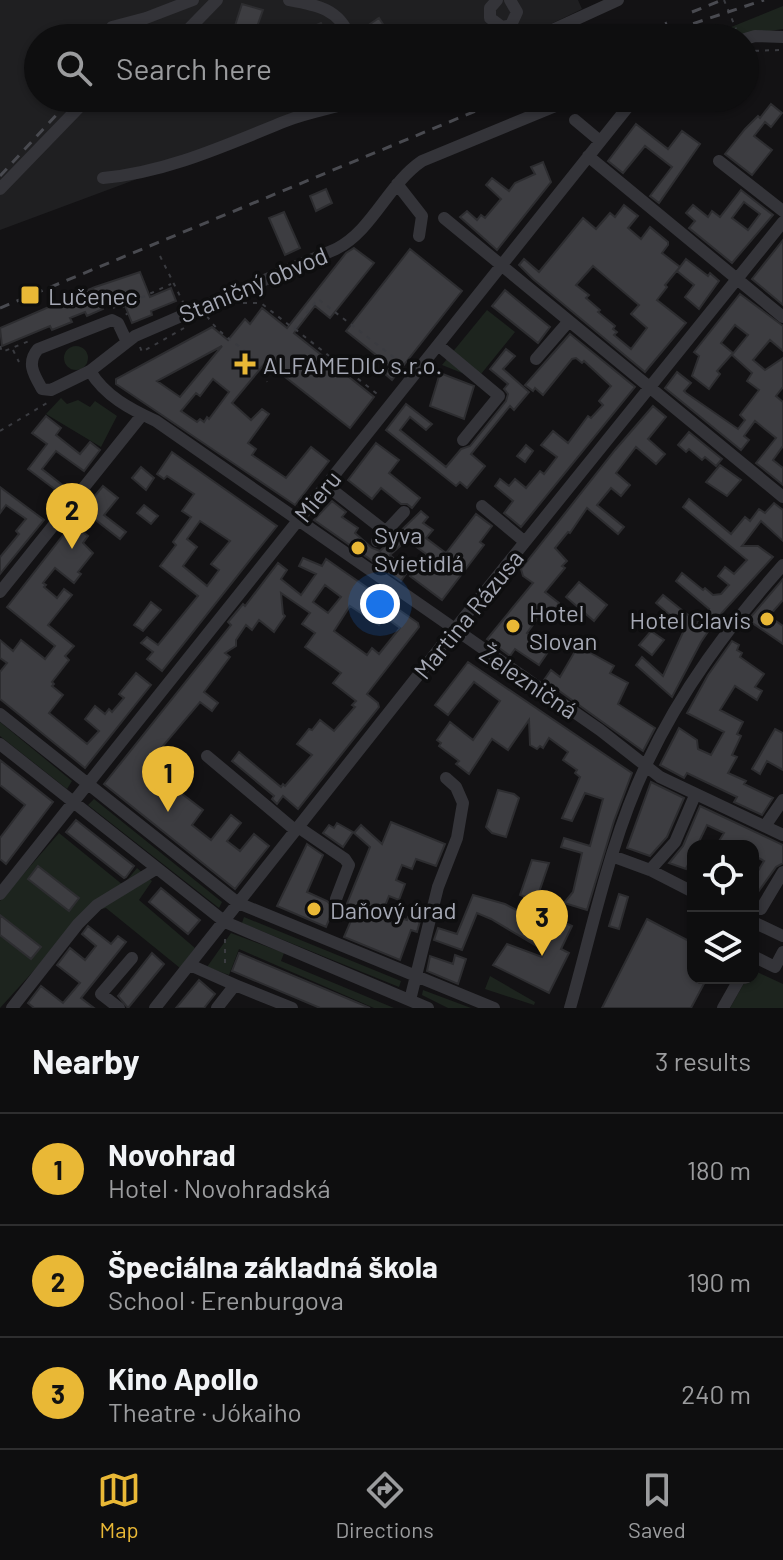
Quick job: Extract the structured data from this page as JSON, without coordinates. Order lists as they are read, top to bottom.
{
  "streets": {
    "street": [
      "Staničný obvod",
      "Mieru",
      "Martina Rázusa",
      "Železničná"
    ]
  },
  "crossings": [
    ["Staničný obvod", "Železničná"],
    ["Mieru", "Železničná"],
    ["Martina Rázusa", "Železničná"]
  ],
  "places": {
    "transit": ["Lučenec"],
    "health": ["ALFAMEDIC s.r.o."],
    "other": [
      "Syva Svietidlá",
      "Hotel Clavis",
      "Hotel Slovan",
      "Daňový úrad"
    ]
  },
  "page": {
    "search": "Search here",
    "pins": ["2", "1", "3"],
    "heading": ["Nearby", "3 results"],
    "list": [
      {
        "mark": "1",
        "name": "Novohrad",
        "note": "Hotel · Novohradská",
        "value": "180 m"
      },
      {
        "mark": "2",
        "name": "Špeciálna základná škola",
        "note": "School · Erenburgova",
        "value": "190 m"
      },
      {
        "mark": "3",
        "name": "Kino Apollo",
        "note": "Theatre · Jókaiho",
        "value": "240 m"
      }
    ],
    "nav": ["Map", "Directions", "Saved"]
  }
}
